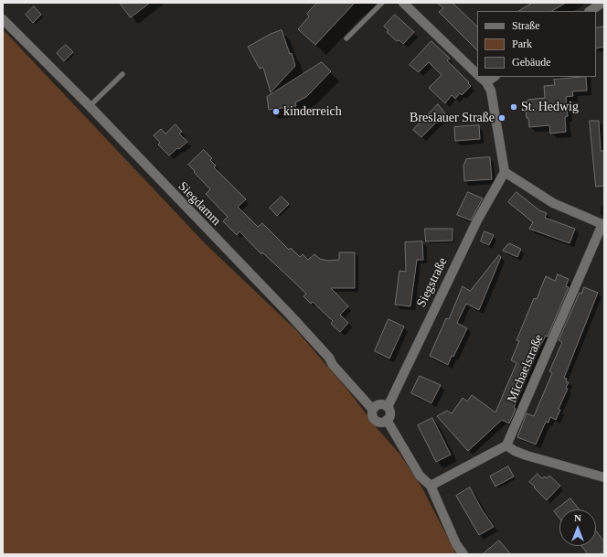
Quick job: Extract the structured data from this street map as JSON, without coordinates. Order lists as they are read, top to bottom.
{
  "streets": {
    "street": ["Siegdamm", "Siegstraße", "Michaelstraße"]
  },
  "crossings": [
    ["Siegdamm", "Siegstraße"]
  ],
  "places": ["St. Hedwig", "kinderreich", "Breslauer Straße"],
  "legend": ["Straße", "Park", "Gebäude"],
  "north": "top"
}
